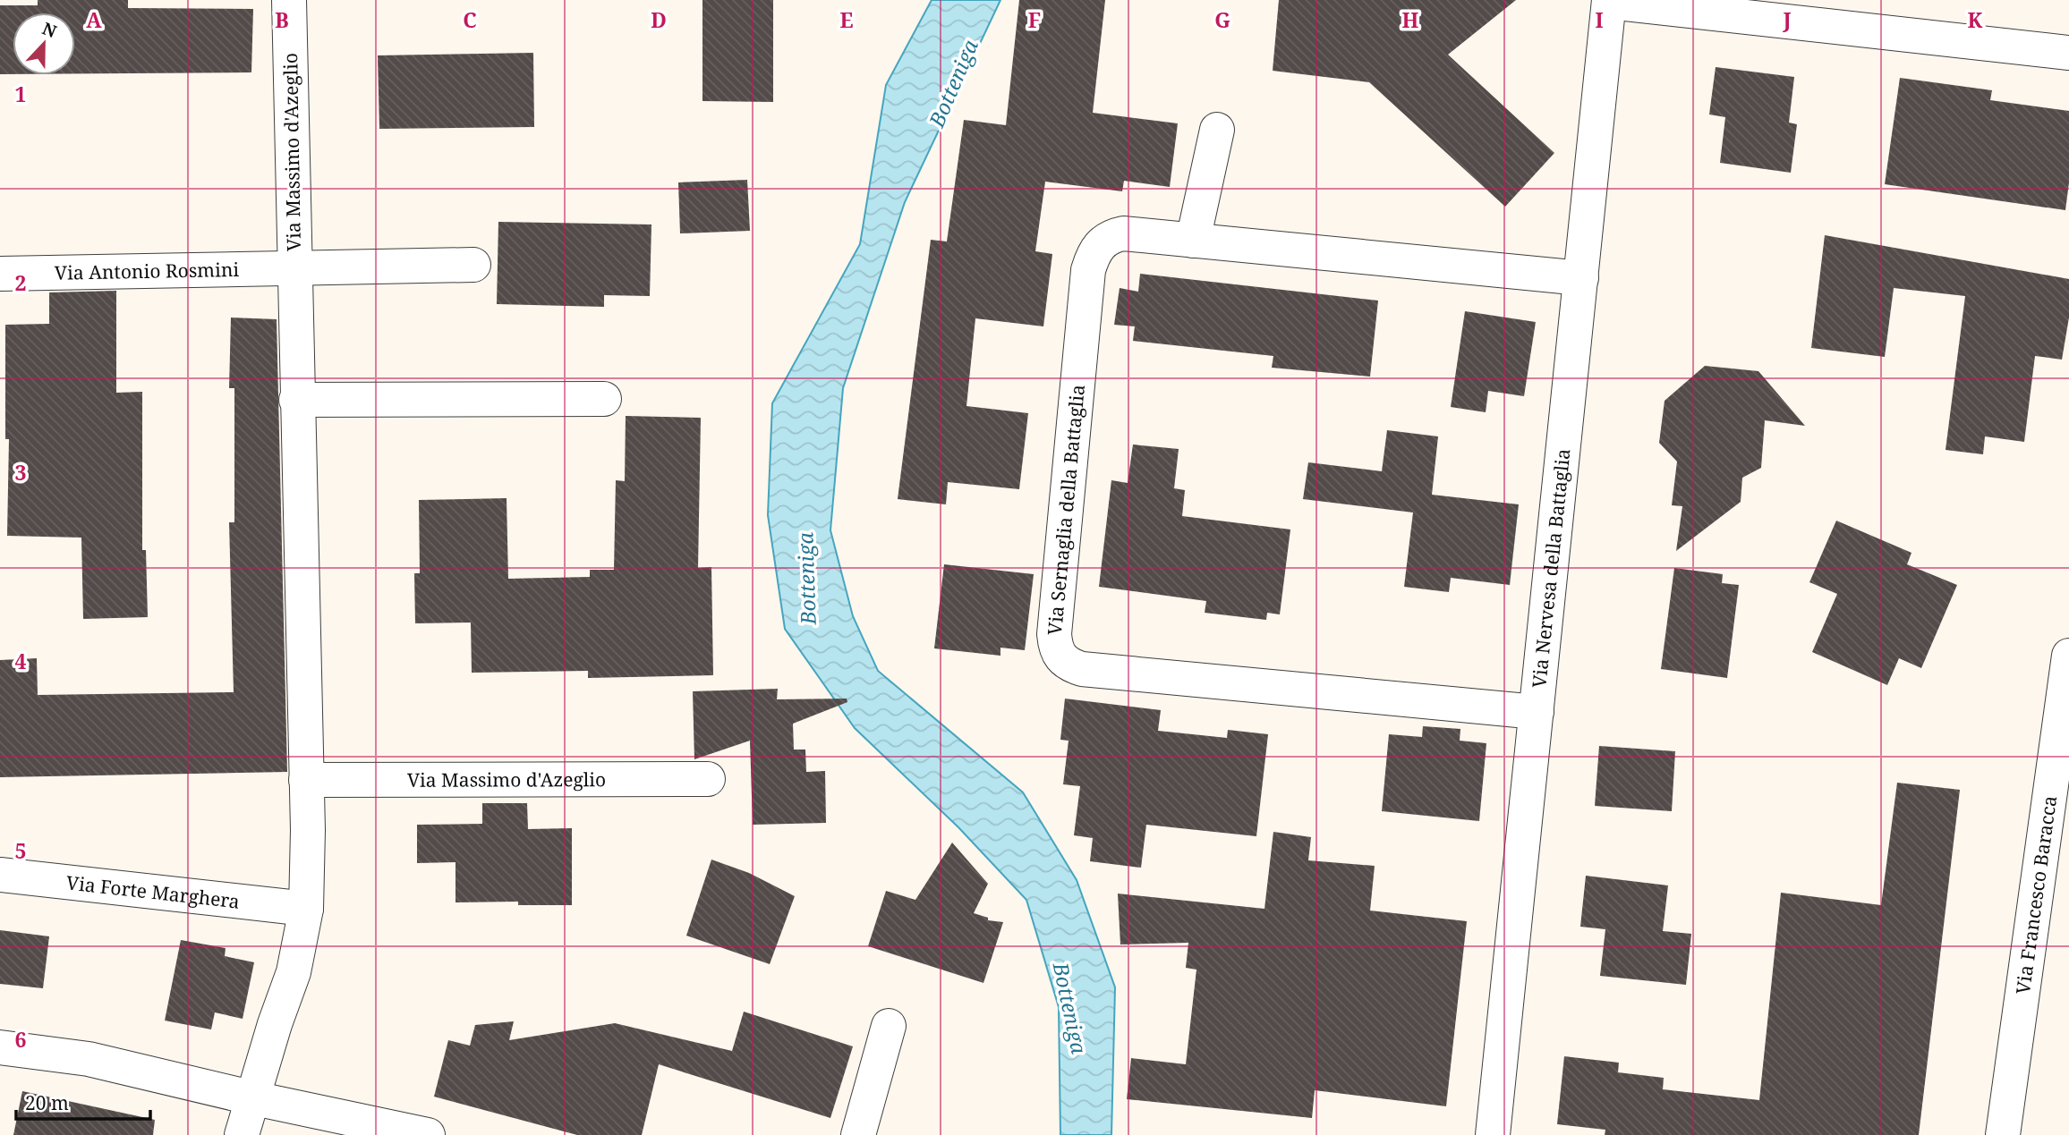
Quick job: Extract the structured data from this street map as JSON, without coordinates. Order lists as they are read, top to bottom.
{
  "streets": {
    "street": [
      "Via Massimo d'Azeglio",
      "Via Antonio Rosmini",
      "Via Sernaglia della Battaglia",
      "Via Nervesa della Battaglia",
      "Via Forte Marghera",
      "Via Francesco Baracca"
    ]
  },
  "crossings": [
    ["Via Massimo d'Azeglio", "Via Antonio Rosmini"],
    ["Via Massimo d'Azeglio", "Via Forte Marghera"],
    ["Via Sernaglia della Battaglia", "Via Nervesa della Battaglia"]
  ],
  "water": ["Botteniga"],
  "scale_bar": "20 m",
  "north": "top",
  "grid": {
    "columns": [
      "A",
      "B",
      "C",
      "D",
      "E",
      "F",
      "G",
      "H",
      "I",
      "J",
      "K"
    ],
    "rows": [
      "1",
      "2",
      "3",
      "4",
      "5",
      "6"
    ]
  }
}
